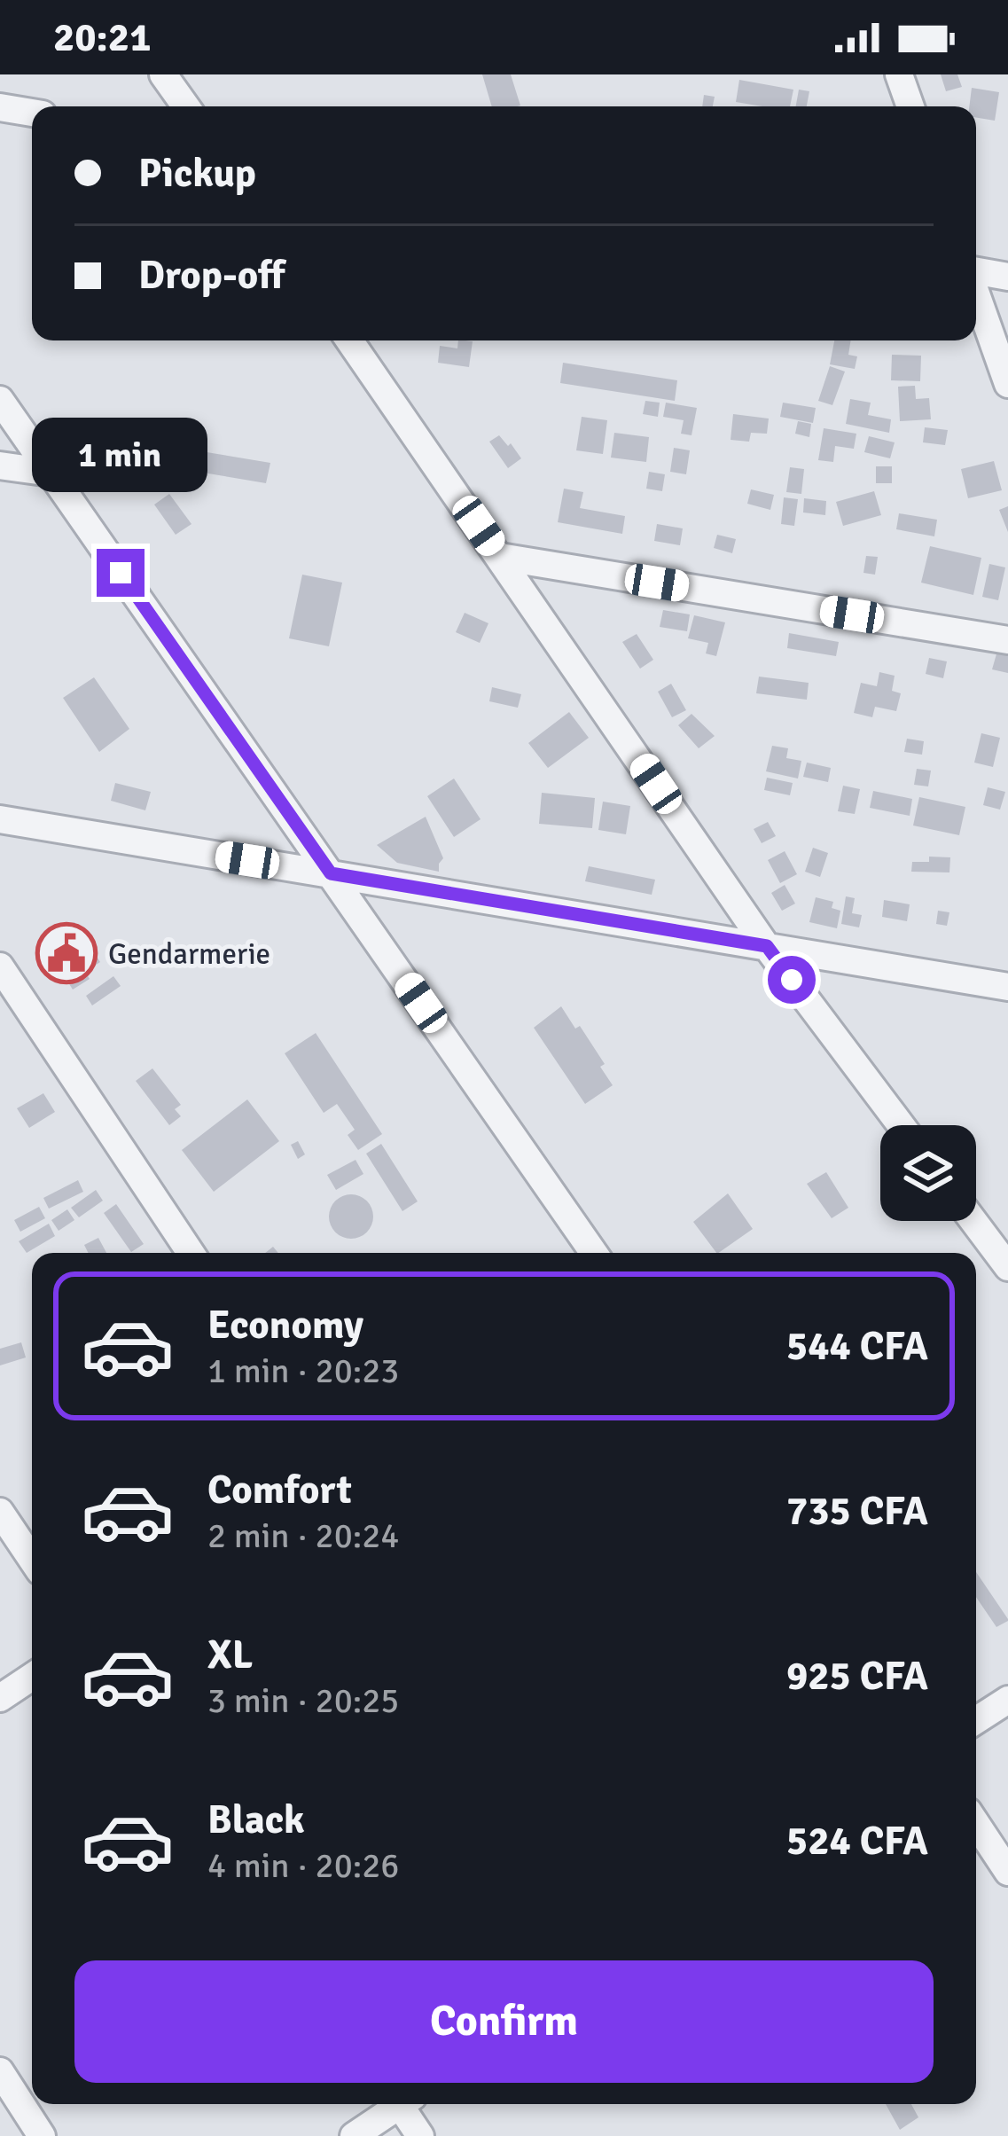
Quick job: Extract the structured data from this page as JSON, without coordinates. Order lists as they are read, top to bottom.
{
  "places": {
    "public building": ["Gendarmerie"]
  },
  "page": {
    "status": "20:21",
    "banner": ["Pickup", "Drop-off"],
    "bubble": "1 min",
    "list": [
      {
        "name": "Economy",
        "note": "1 min · 20:23",
        "value": "544 CFA"
      },
      {
        "name": "Comfort",
        "note": "2 min · 20:24",
        "value": "735 CFA"
      },
      {
        "name": "XL",
        "note": "3 min · 20:25",
        "value": "925 CFA"
      },
      {
        "name": "Black",
        "note": "4 min · 20:26",
        "value": "524 CFA"
      }
    ],
    "buttons": "Confirm"
  }
}
